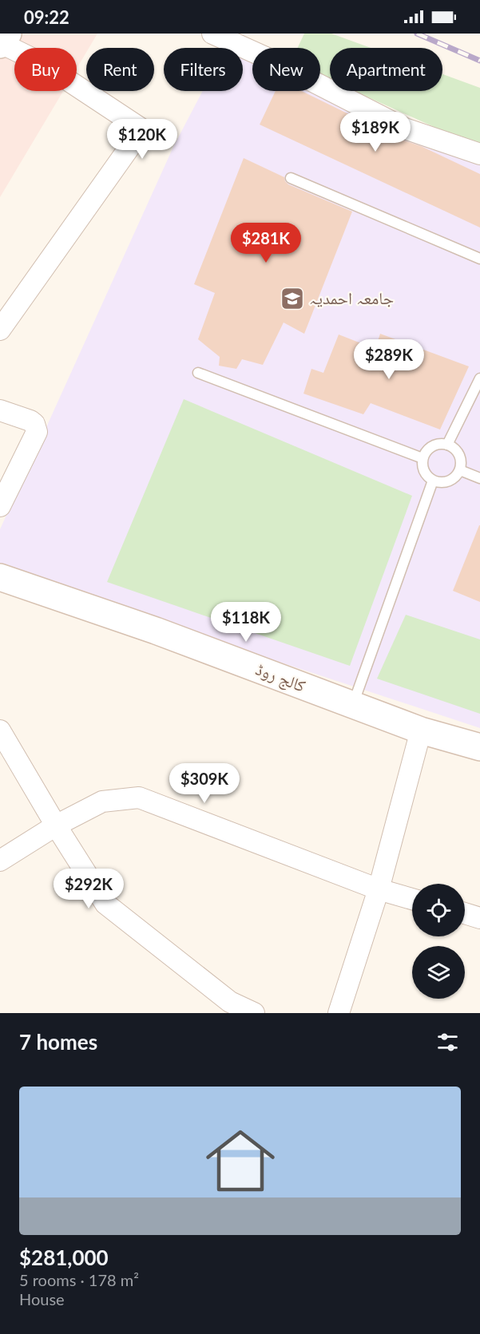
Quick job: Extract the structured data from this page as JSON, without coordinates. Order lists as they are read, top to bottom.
{
  "streets": {
    "main road": ["کالج روڈ"]
  },
  "places": {
    "school or university": ["جامعہ احمدیہ"]
  },
  "page": {
    "status": "09:22",
    "chip": [
      "Buy",
      "Rent",
      "Filters",
      "New",
      "Apartment"
    ],
    "price": [
      "$189K",
      "$120K",
      "$281K",
      "$289K",
      "$118K",
      "$309K",
      "$292K"
    ],
    "heading": "7 homes",
    "list": [
      {
        "name": "$281,000",
        "note": "5 rooms · 178 m² · House"
      }
    ]
  }
}
